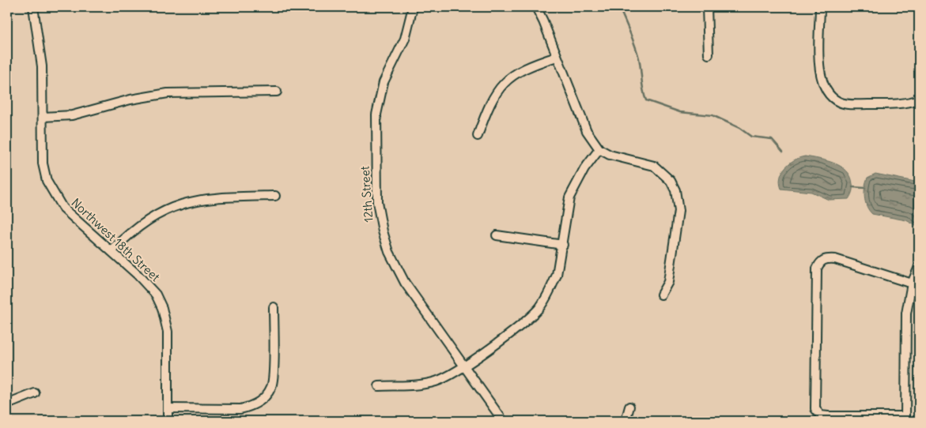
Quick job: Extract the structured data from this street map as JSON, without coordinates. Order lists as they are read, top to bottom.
{
  "streets": {
    "street": ["12th Street", "Northwest 18th Street"]
  }
}
